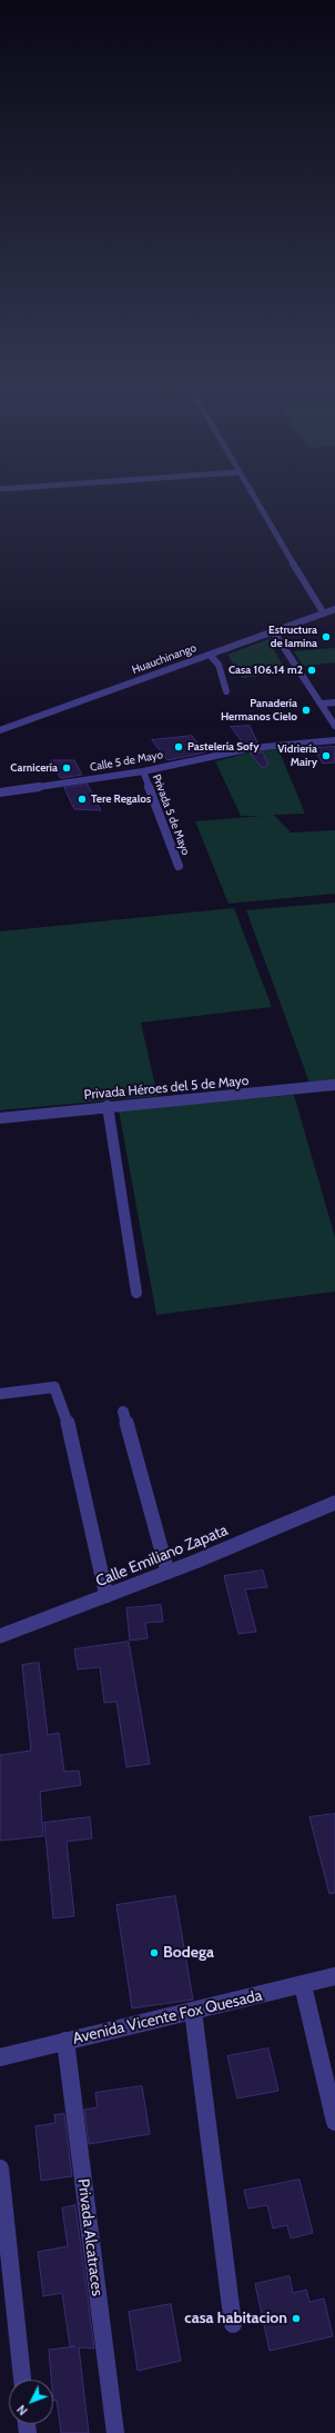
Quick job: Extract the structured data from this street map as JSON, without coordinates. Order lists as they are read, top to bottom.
{
  "streets": {
    "street": [
      "Huauchinango",
      "Calle 5 de Mayo",
      "Privada 5 de Mayo",
      "Privada Héroes del 5 de Mayo",
      "Calle Emiliano Zapata",
      "Avenida Vicente Fox Quesada",
      "Privada Alcatraces"
    ]
  },
  "crossings": [
    ["Calle 5 de Mayo", "Privada 5 de Mayo"],
    ["Avenida Vicente Fox Quesada", "Privada Alcatraces"]
  ],
  "places": [
    "Estructura de lamina",
    "Casa 106.14 m2",
    "Panadería Hermanos Cielo",
    "Pastelería Sofy",
    "Vidriería Mairy",
    "Carnicería",
    "Tere Regalos",
    "Bodega",
    "casa habitacion"
  ],
  "north": "bottom left"
}
